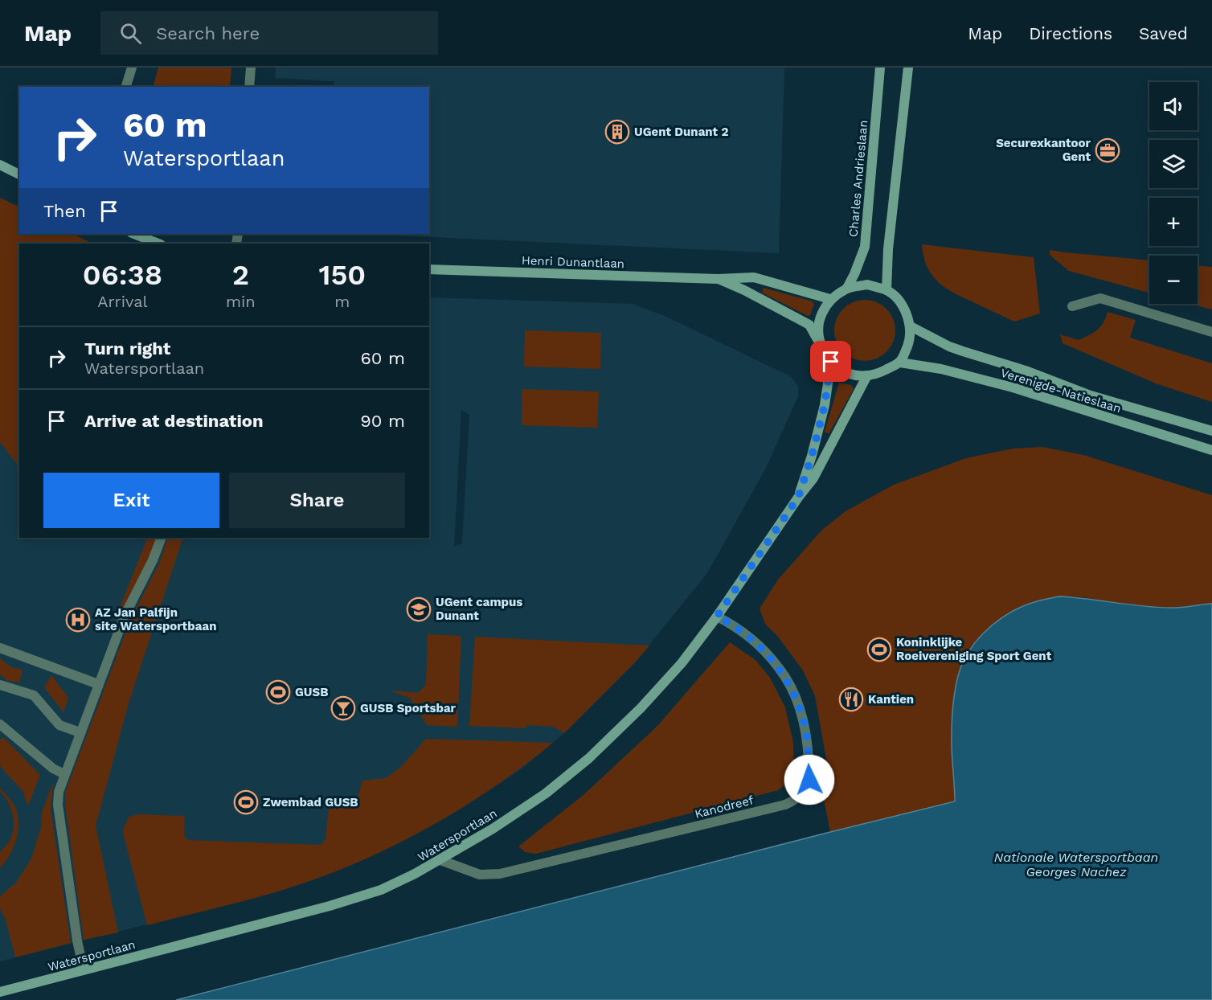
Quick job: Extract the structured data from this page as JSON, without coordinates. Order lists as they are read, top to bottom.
{
  "streets": {
    "street": [
      "Charles Andrieslaan",
      "Henri Dunantlaan",
      "Verenigde-Natieslaan",
      "Kanodreef",
      "Watersportlaan"
    ]
  },
  "crossings": [
    ["Charles Andrieslaan", "Henri Dunantlaan"],
    ["Charles Andrieslaan", "Verenigde-Natieslaan"],
    ["Charles Andrieslaan", "Watersportlaan"],
    ["Henri Dunantlaan", "Verenigde-Natieslaan"],
    ["Henri Dunantlaan", "Watersportlaan"],
    ["Verenigde-Natieslaan", "Watersportlaan"],
    ["Kanodreef", "Watersportlaan"]
  ],
  "water": ["Nationale Watersportbaan Georges Nachez"],
  "places": {
    "building": ["UGent Dunant 2"],
    "office": ["Securexkantoor Gent"],
    "school or university": ["UGent campus Dunant"],
    "hospital": ["AZ Jan Palfijn site Watersportbaan"],
    "sports": ["Koninklijke Roeivereniging Sport Gent", "GUSB", "Zwembad GUSB"],
    "restaurant": ["Kantien"],
    "bar": ["GUSB Sportsbar"]
  },
  "page": {
    "header": "Map",
    "search": "Search here",
    "nav": ["Map", "Directions", "Saved"],
    "map_buttons": ["+", "−"],
    "turn": ["60 m", "Watersportlaan"],
    "then": "Then",
    "eta": [
      "06:38",
      "Arrival",
      "2",
      "min",
      "150",
      "m"
    ],
    "list": [
      {
        "name": "Turn right",
        "note": "Watersportlaan",
        "value": "60 m"
      },
      {
        "name": "Arrive at destination",
        "value": "90 m"
      }
    ],
    "buttons": ["Exit", "Share"]
  }
}
